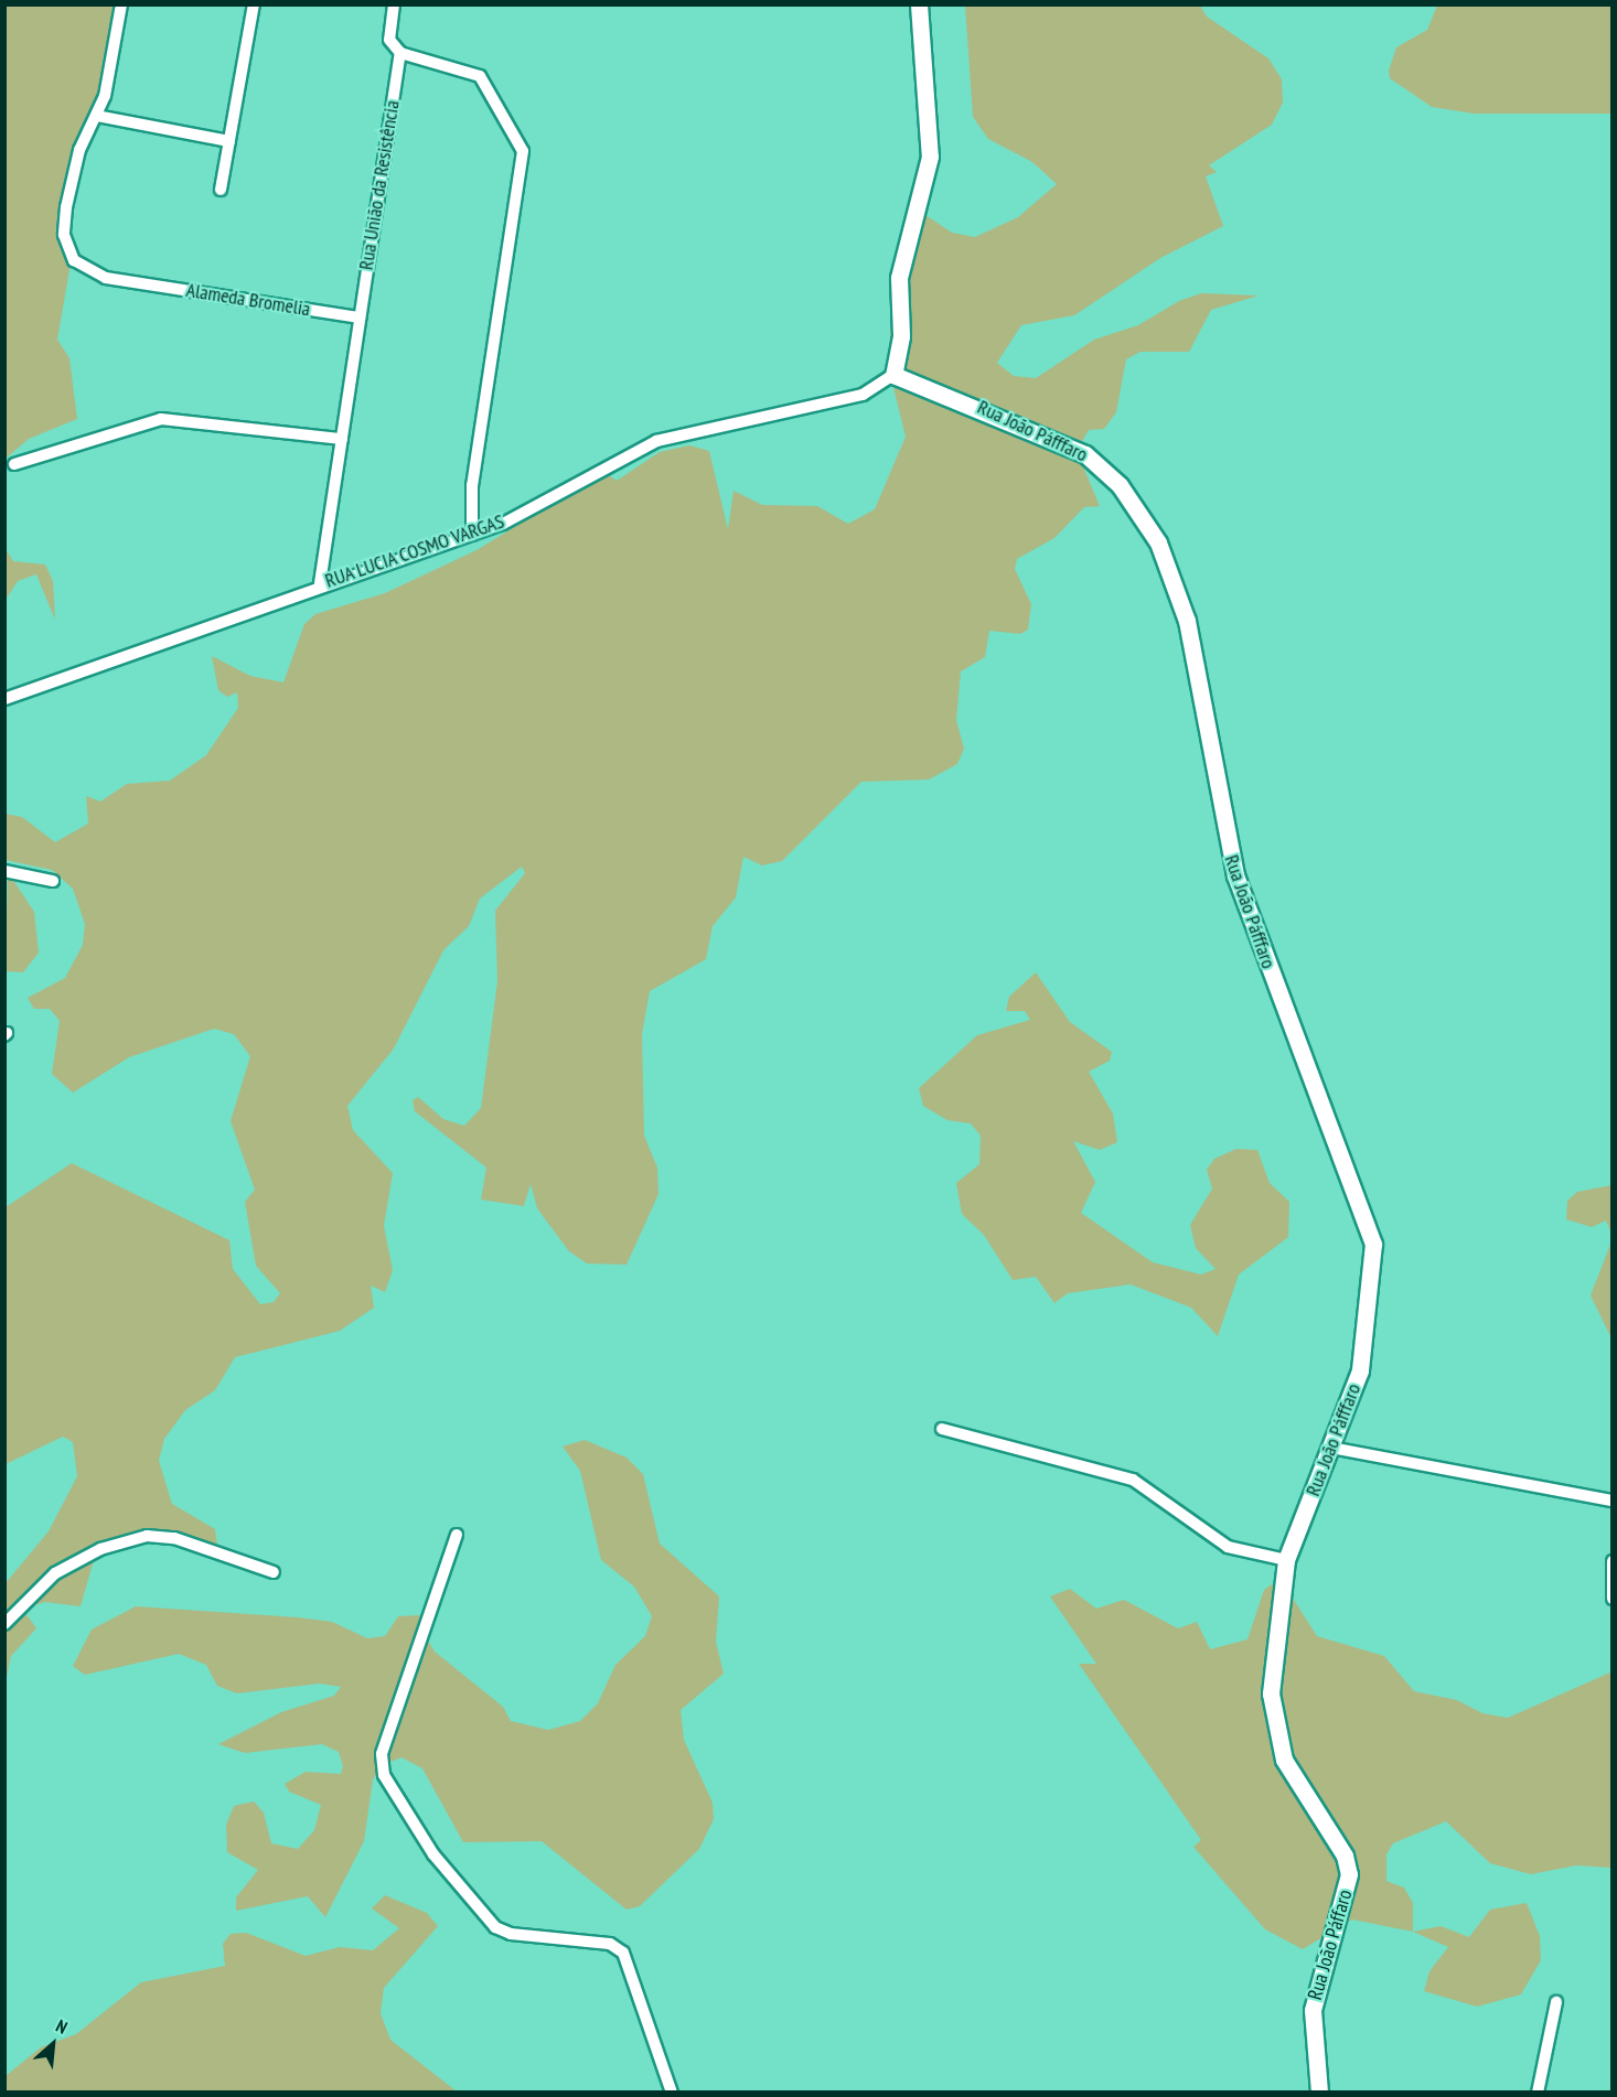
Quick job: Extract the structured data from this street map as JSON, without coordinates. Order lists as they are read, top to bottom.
{
  "streets": {
    "street": [
      "Rua União da Resistência",
      "Alameda Bromelia",
      "Rua João Páfffaro",
      "RUA LUCIA COSMO VARGAS",
      "Rua João Páffaro"
    ]
  },
  "crossings": [
    ["Rua União da Resistência", "Alameda Bromelia"],
    ["Rua João Páfffaro", "RUA LUCIA COSMO VARGAS"],
    ["Rua João Páfffaro", "Rua João Páffaro"]
  ],
  "north": "top right"
}
